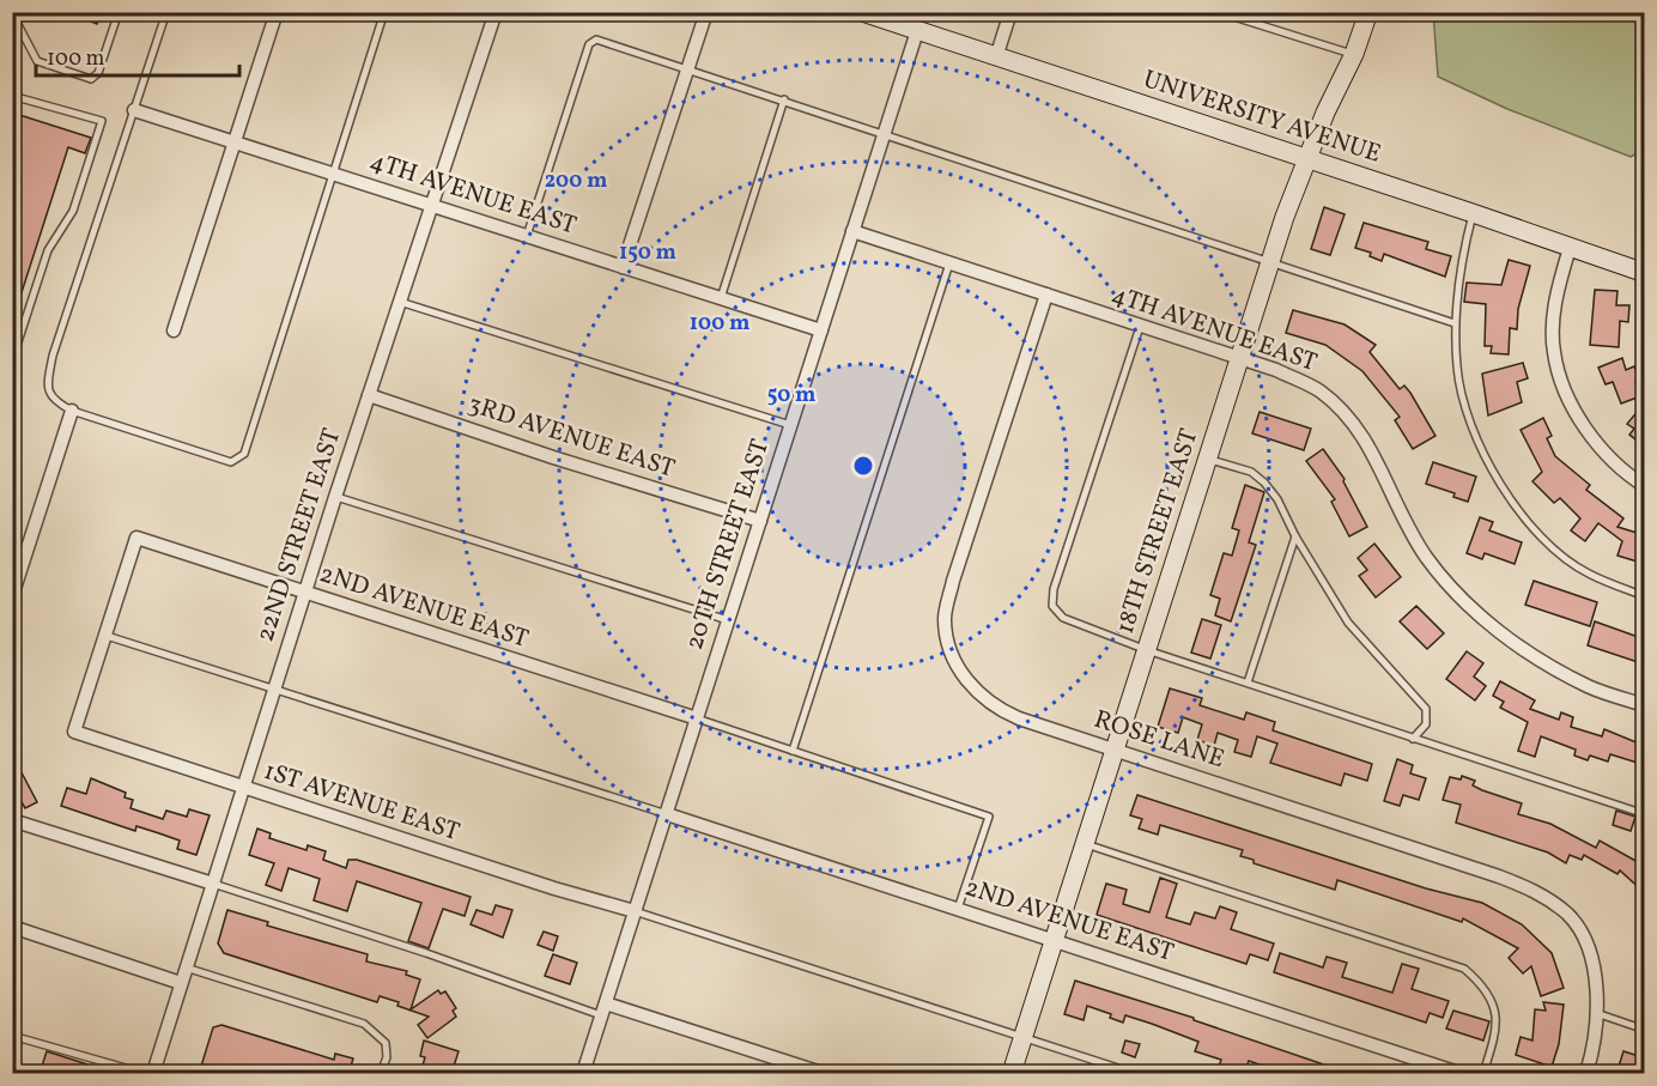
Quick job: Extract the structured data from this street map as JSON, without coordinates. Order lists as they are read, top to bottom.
{
  "streets": {
    "street": [
      "UNIVERSITY AVENUE",
      "4TH AVENUE EAST",
      "3RD AVENUE EAST",
      "18TH STREET EAST",
      "22ND STREET EAST",
      "20TH STREET EAST",
      "2ND AVENUE EAST",
      "ROSE LANE",
      "1ST AVENUE EAST"
    ]
  },
  "crossings": [
    ["UNIVERSITY AVENUE", "18TH STREET EAST"],
    ["UNIVERSITY AVENUE", "20TH STREET EAST"],
    ["4TH AVENUE EAST", "18TH STREET EAST"],
    ["4TH AVENUE EAST", "22ND STREET EAST"],
    ["4TH AVENUE EAST", "20TH STREET EAST"],
    ["4TH AVENUE EAST", "ROSE LANE"],
    ["3RD AVENUE EAST", "22ND STREET EAST"],
    ["3RD AVENUE EAST", "20TH STREET EAST"],
    ["18TH STREET EAST", "2ND AVENUE EAST"],
    ["18TH STREET EAST", "ROSE LANE"],
    ["22ND STREET EAST", "2ND AVENUE EAST"],
    ["22ND STREET EAST", "1ST AVENUE EAST"],
    ["20TH STREET EAST", "2ND AVENUE EAST"],
    ["20TH STREET EAST", "1ST AVENUE EAST"],
    ["2ND AVENUE EAST", "1ST AVENUE EAST"]
  ],
  "scale_bar": "100 m",
  "rings": [
    "200 m",
    "150 m",
    "100 m",
    "50 m"
  ]
}
